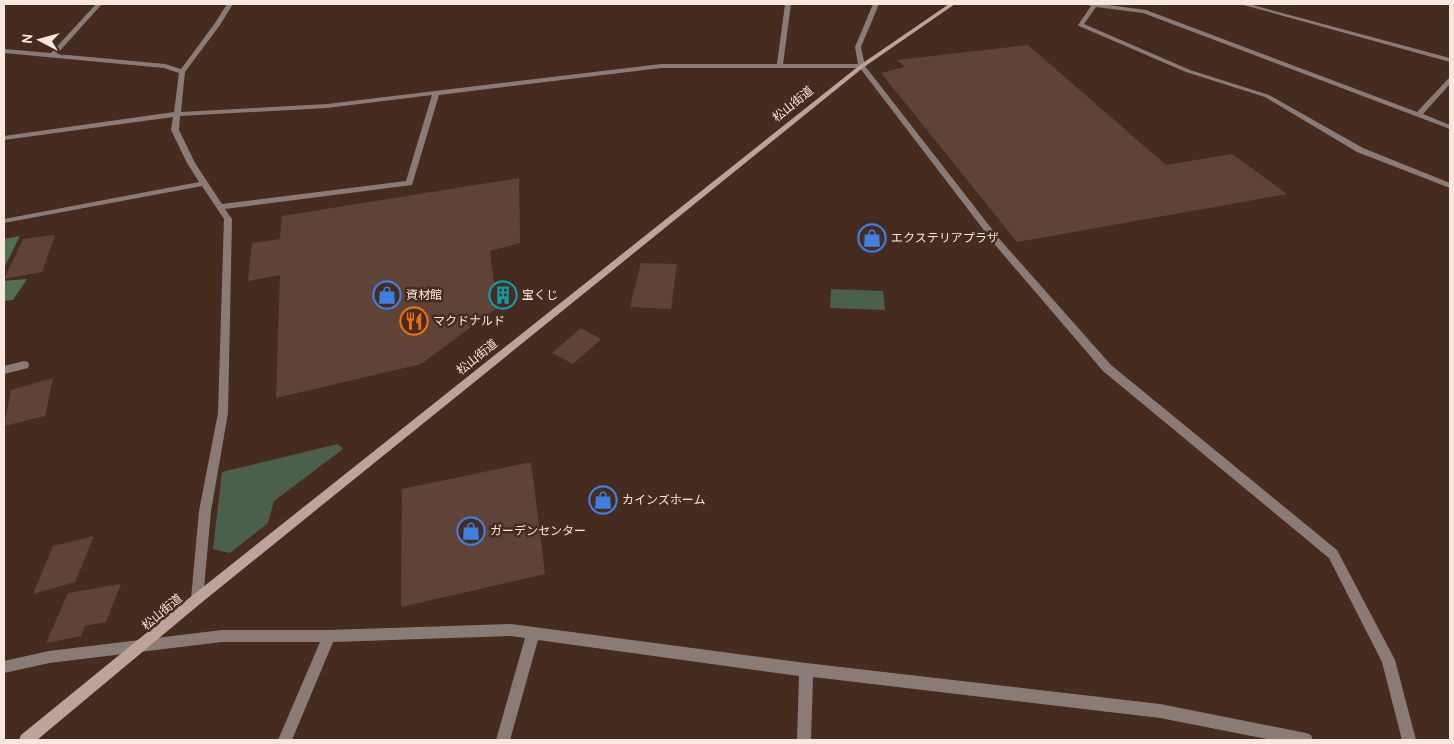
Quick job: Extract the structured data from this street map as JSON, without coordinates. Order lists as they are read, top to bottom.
{
  "streets": {
    "main road": ["松山街道"]
  },
  "places": {
    "shop": [
      "エクステリアプラザ",
      "資材館",
      "カインズホーム",
      "ガーデンセンター"
    ],
    "building": ["宝くじ"],
    "restaurant": ["マクドナルド"]
  },
  "north": "left"
}
